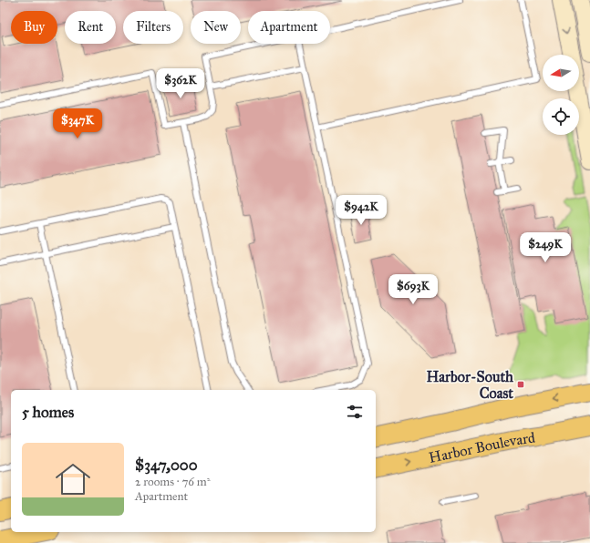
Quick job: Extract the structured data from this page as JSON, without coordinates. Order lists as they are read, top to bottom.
{
  "streets": {
    "main road": ["Harbor Boulevard"]
  },
  "places": {
    "transit": ["Harbor-South Coast"]
  },
  "north": "left",
  "page": {
    "chip": [
      "Buy",
      "Rent",
      "Filters",
      "New",
      "Apartment"
    ],
    "price": [
      "$362K",
      "$347K",
      "$942K",
      "$249K",
      "$693K"
    ],
    "heading": "5 homes",
    "list": [
      {
        "name": "$347,000",
        "note": "2 rooms · 76 m² · Apartment"
      }
    ]
  }
}
